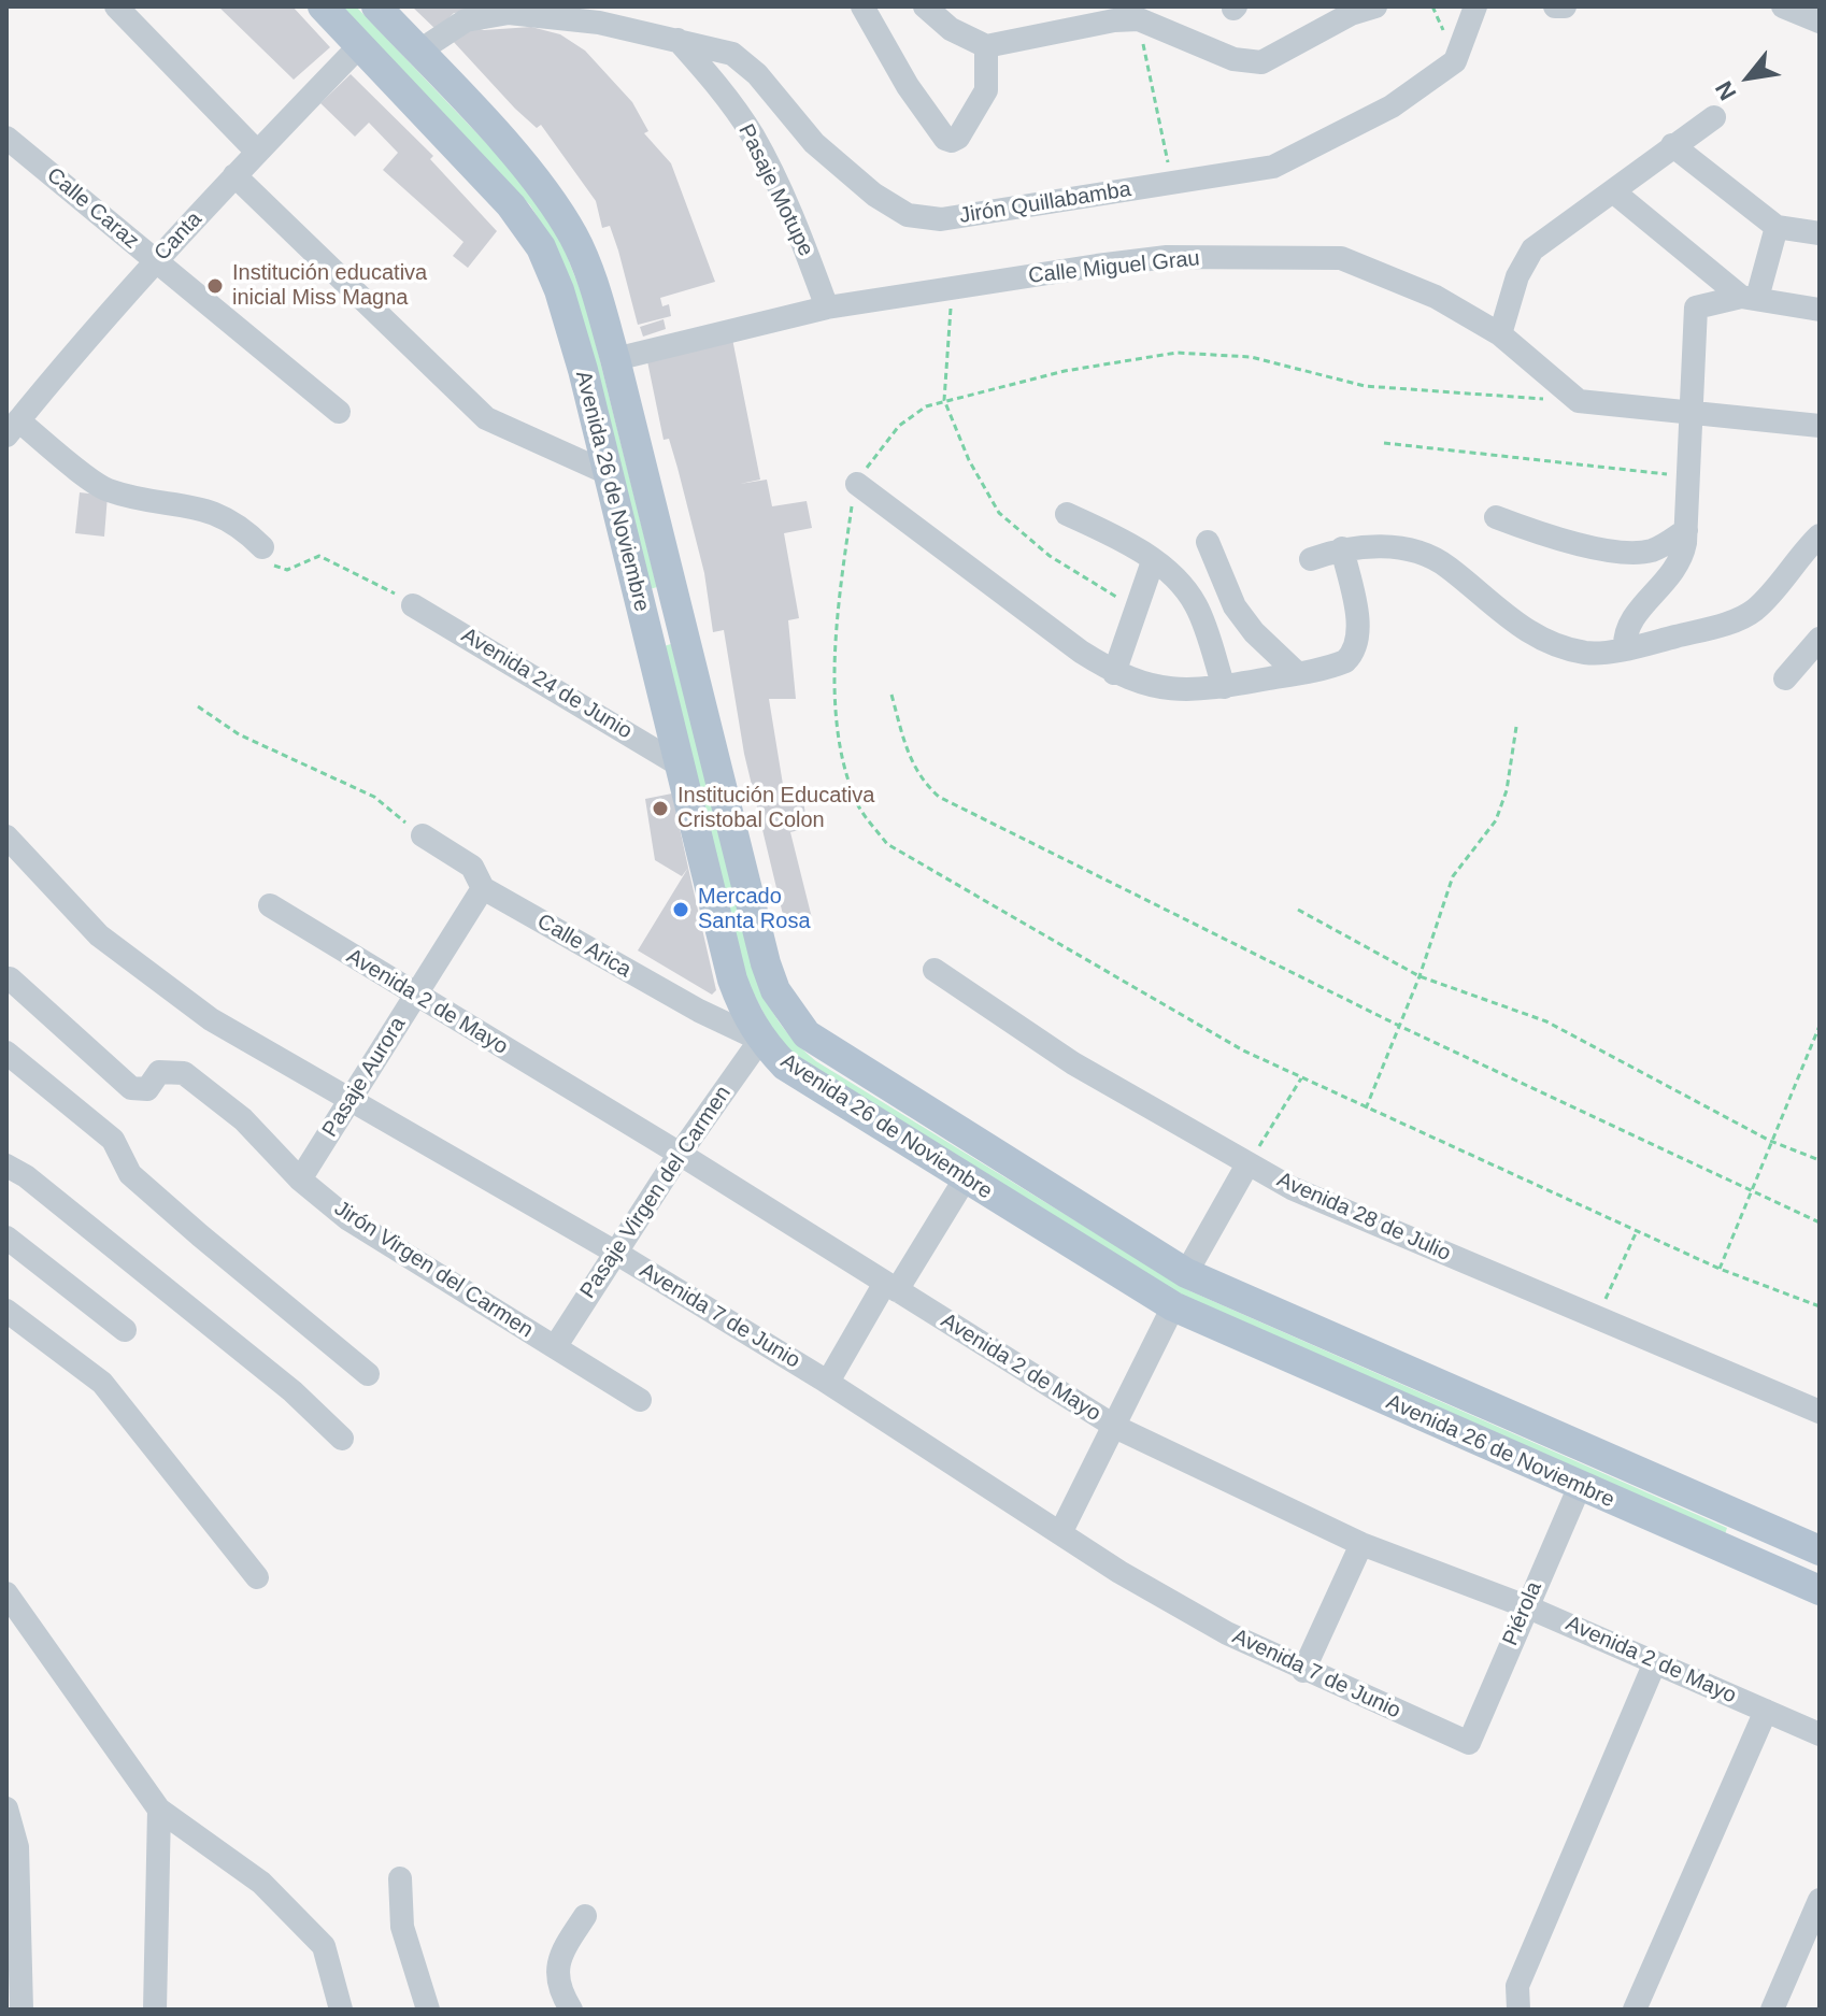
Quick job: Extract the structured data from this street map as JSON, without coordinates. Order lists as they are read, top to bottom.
{
  "streets": {
    "main road": ["Avenida 26 de Noviembre"],
    "street": [
      "Pasaje Motupe",
      "Jirón Quillabamba",
      "Calle Caraz",
      "Canta",
      "Calle Miguel Grau",
      "Avenida 24 de Junio",
      "Calle Arica",
      "Avenida 2 de Mayo",
      "Pasaje Aurora",
      "Pasaje Virgen del Carmen",
      "Avenida 28 de Julio",
      "Jirón Virgen del Carmen",
      "Avenida 7 de Junio",
      "Piérola"
    ]
  },
  "crossings": [
    ["Pasaje Motupe", "Jirón Quillabamba"],
    ["Pasaje Motupe", "Calle Miguel Grau"],
    ["Jirón Quillabamba", "Avenida 26 de Noviembre"],
    ["Calle Caraz", "Canta"],
    ["Canta", "Avenida 26 de Noviembre"],
    ["Calle Miguel Grau", "Avenida 26 de Noviembre"],
    ["Avenida 26 de Noviembre", "Avenida 24 de Junio"],
    ["Avenida 26 de Noviembre", "Calle Arica"],
    ["Avenida 26 de Noviembre", "Pasaje Virgen del Carmen"],
    ["Avenida 26 de Noviembre", "Piérola"],
    ["Calle Arica", "Pasaje Aurora"],
    ["Calle Arica", "Pasaje Virgen del Carmen"],
    ["Avenida 2 de Mayo", "Pasaje Aurora"],
    ["Avenida 2 de Mayo", "Pasaje Virgen del Carmen"],
    ["Avenida 2 de Mayo", "Piérola"],
    ["Pasaje Aurora", "Jirón Virgen del Carmen"],
    ["Pasaje Aurora", "Avenida 7 de Junio"],
    ["Pasaje Virgen del Carmen", "Jirón Virgen del Carmen"],
    ["Pasaje Virgen del Carmen", "Avenida 7 de Junio"],
    ["Avenida 7 de Junio", "Piérola"]
  ],
  "places": ["Institución educativa inicial Miss Magna", "Institución Educativa Cristobal Colon", "Mercado Santa Rosa"],
  "north": "bottom left"
}
